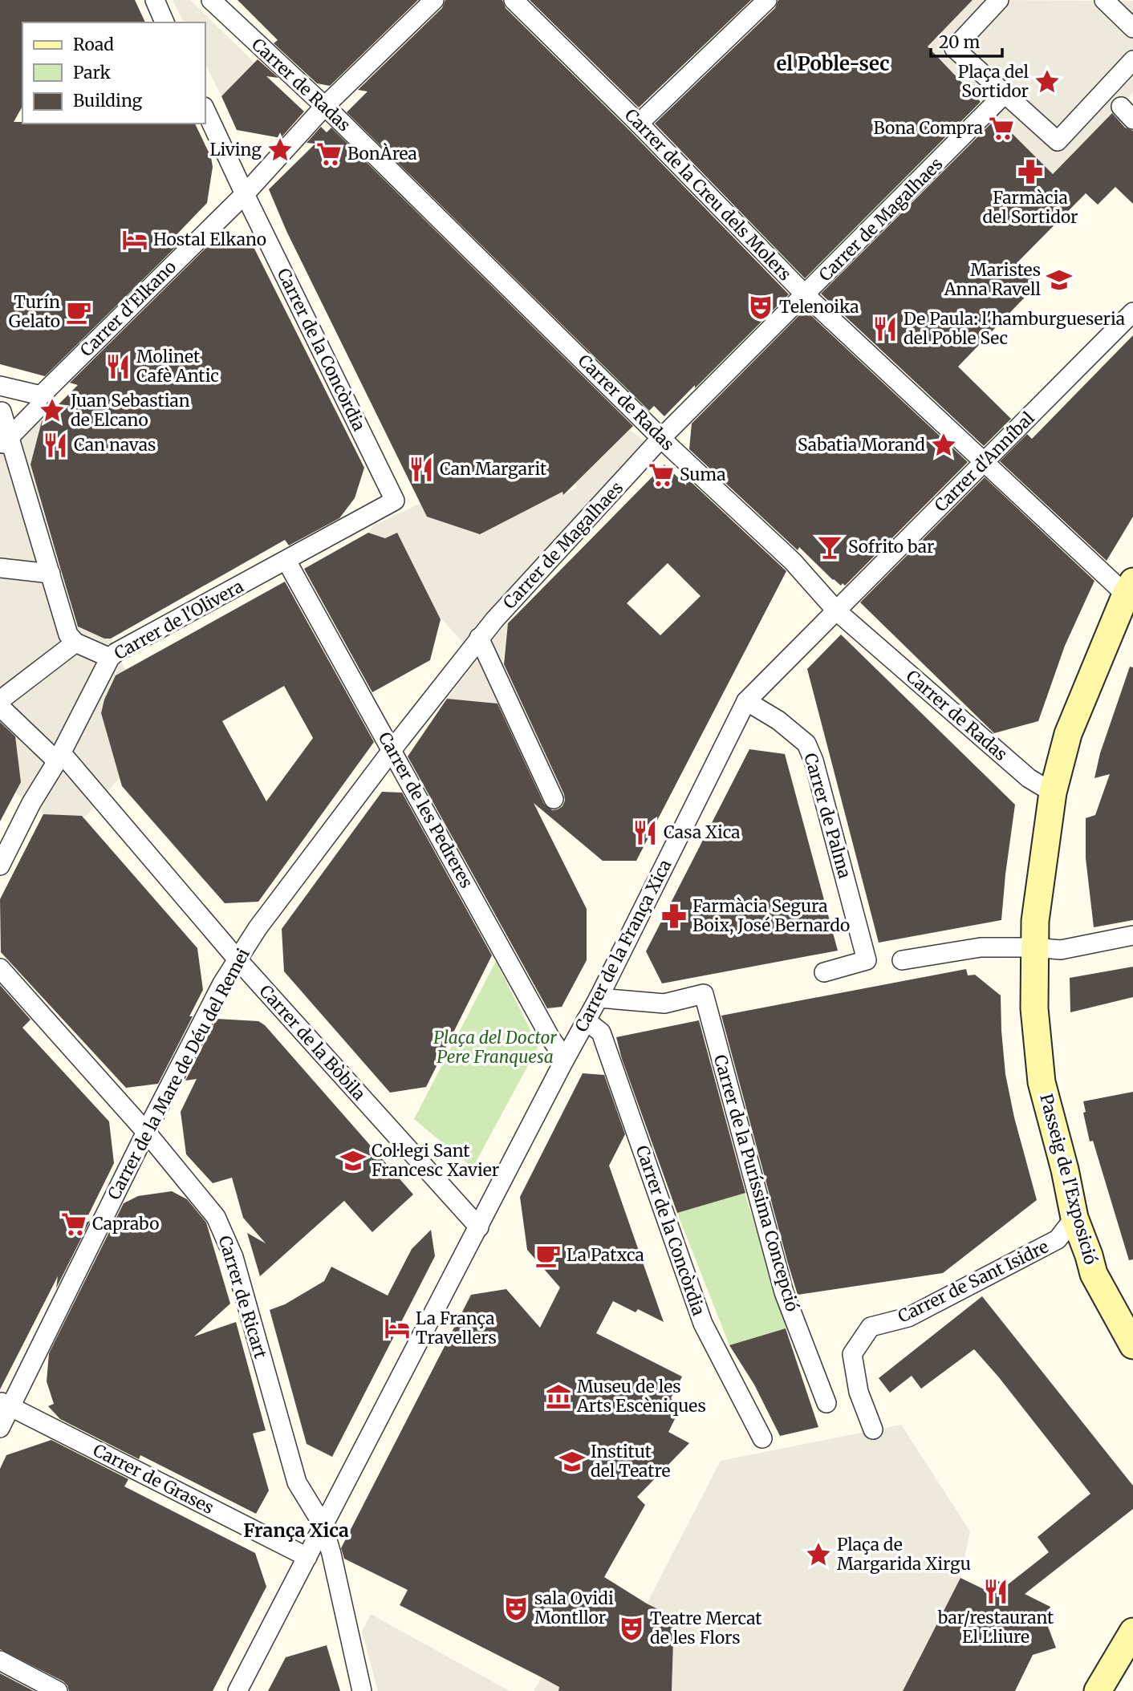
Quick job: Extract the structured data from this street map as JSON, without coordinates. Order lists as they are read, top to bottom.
{
  "streets": {
    "street": [
      "Carrer de Radas",
      "Carrer de la Creu dels Molers",
      "Carrer de Magalhaes",
      "Carrer d'Elkano",
      "Carrer de la Concòrdia",
      "Carrer d'Anníbal",
      "Carrer de l'Olivera",
      "Carrer de les Pedreres",
      "Carrer de Palma",
      "Carrer de la França Xica",
      "Carrer de la Bòbila",
      "Carrer de la Mare de Déu del Remei",
      "Passeig de l'Exposició",
      "Carrer de la Puríssima Concepció",
      "Carrer de Sant Isidre",
      "Carrer de Ricart",
      "Carrer de Grases"
    ]
  },
  "crossings": [
    ["Carrer de Radas", "Carrer de Magalhaes"],
    ["Carrer de Radas", "Carrer d'Elkano"],
    ["Carrer de Radas", "Carrer d'Anníbal"],
    ["Carrer de Radas", "Carrer de la França Xica"],
    ["Carrer de Radas", "Passeig de l'Exposició"],
    ["Carrer de la Creu dels Molers", "Carrer de Magalhaes"],
    ["Carrer de la Creu dels Molers", "Carrer d'Anníbal"],
    ["Carrer de la Creu dels Molers", "Passeig de l'Exposició"],
    ["Carrer de Magalhaes", "Carrer de la Mare de Déu del Remei"],
    ["Carrer d'Elkano", "Carrer de la Concòrdia"],
    ["Carrer de la Concòrdia", "Carrer de l'Olivera"],
    ["Carrer de la Concòrdia", "Carrer de la França Xica"],
    ["Carrer d'Anníbal", "Carrer de la França Xica"],
    ["Carrer de l'Olivera", "Carrer de les Pedreres"],
    ["Carrer de l'Olivera", "Carrer de la Bòbila"],
    ["Carrer de les Pedreres", "Carrer de la França Xica"],
    ["Carrer de les Pedreres", "Carrer de la Mare de Déu del Remei"],
    ["Carrer de Palma", "Carrer de la França Xica"],
    ["Carrer de la França Xica", "Carrer de la Bòbila"],
    ["Carrer de la França Xica", "Carrer de la Puríssima Concepció"],
    ["Carrer de la França Xica", "Carrer de Ricart"],
    ["Carrer de la França Xica", "Carrer de Grases"],
    ["Carrer de la Bòbila", "Carrer de la Mare de Déu del Remei"],
    ["Carrer de la Mare de Déu del Remei", "Carrer de Ricart"],
    ["Carrer de la Mare de Déu del Remei", "Carrer de Grases"],
    ["Passeig de l'Exposició", "Carrer de Sant Isidre"]
  ],
  "districts": ["el Poble-sec", "França Xica"],
  "parks": ["Plaça del Doctor Pere Franquesa"],
  "places": {
    "place": [
      "Plaça del Sortidor",
      "Living",
      "Juan Sebastian de Elcano",
      "Sabatia Morand",
      "Plaça de Margarida Xirgu"
    ],
    "supermarket": [
      "Bona Compra",
      "BonÀrea",
      "Suma",
      "Caprabo"
    ],
    "pharmacy": ["Farmàcia del Sortidor", "Farmàcia Segura Boix, José Bernardo"],
    "hotel": ["Hostal Elkano", "La França Travellers"],
    "school or university": ["Maristes Anna Ravell", "Col·legi Sant Francesc Xavier", "Institut del Teatre"],
    "theatre": ["Telenoika", "sala Ovidi Montllor", "Teatre Mercat de les Flors"],
    "cafe": ["Turín Gelato", "La Patxca"],
    "restaurant": [
      "De Paula: l'hamburgueseria del Poble Sec",
      "Molinet Cafè Antic",
      "Can navas",
      "Can Margarit",
      "Casa Xica",
      "bar/restaurant El Lliure"
    ],
    "bar": ["Sofrito bar"],
    "museum": ["Museu de les Arts Escèniques"]
  },
  "legend": ["Road", "Park", "Building"],
  "scale_bar": "20 m"
}
